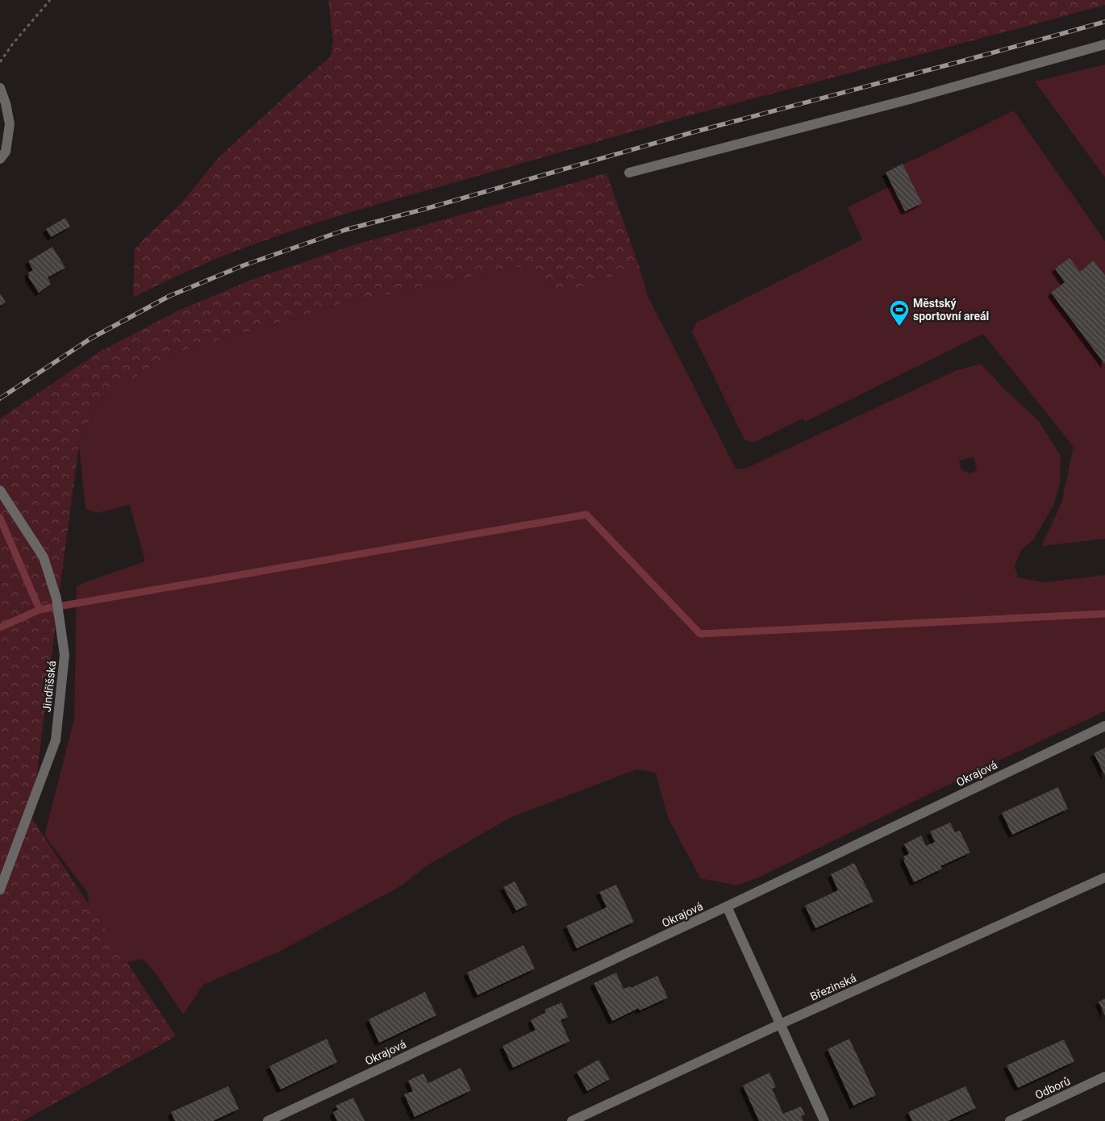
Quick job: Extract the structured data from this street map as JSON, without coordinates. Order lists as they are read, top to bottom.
{
  "streets": {
    "street": [
      "Jindřišská",
      "Okrajová",
      "Březinská",
      "Odborů"
    ]
  },
  "places": {
    "sports": ["Městský sportovní areál"]
  }
}
